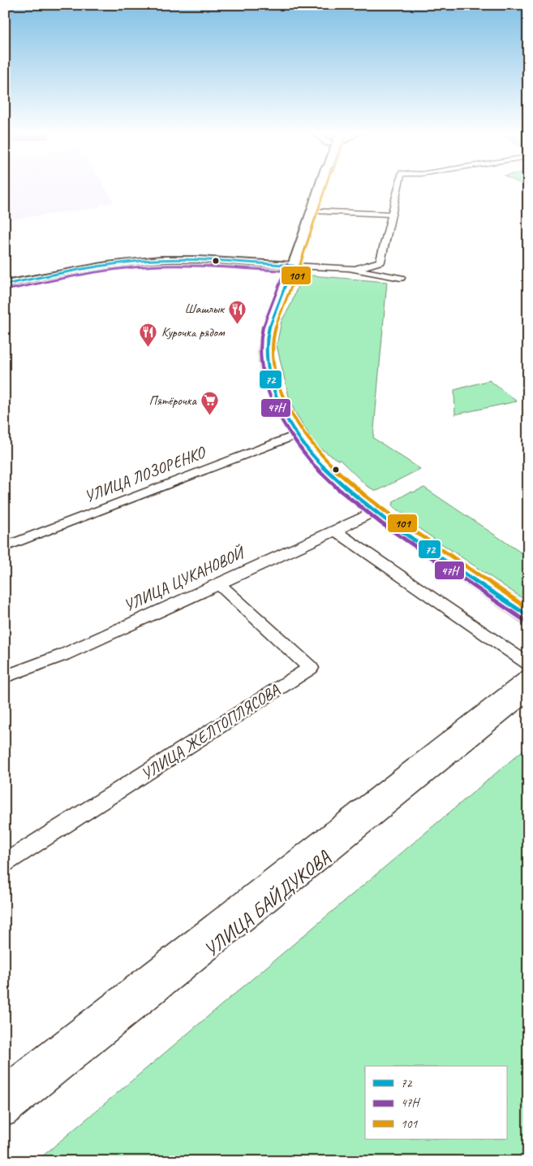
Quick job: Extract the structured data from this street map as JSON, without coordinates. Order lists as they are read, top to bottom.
{
  "streets": {
    "street": [
      "УЛИЦА ЛОЗОРЕНКО",
      "УЛИЦА ЦУКАНОВОЙ",
      "УЛИЦА ЖЕЛТОПЛЯСОВА",
      "УЛИЦА БАЙДУКОВА"
    ]
  },
  "crossings": [
    ["УЛИЦА ЦУКАНОВОЙ", "УЛИЦА ЖЕЛТОПЛЯСОВА"]
  ],
  "places": {
    "restaurant": ["Шашлык", "Курочка рядом"],
    "supermarket": ["Пятёрочка"]
  },
  "lines": ["transit line 101", "transit line 72", "transit line 47Н"],
  "legend": ["72", "47Н", "101"]
}
